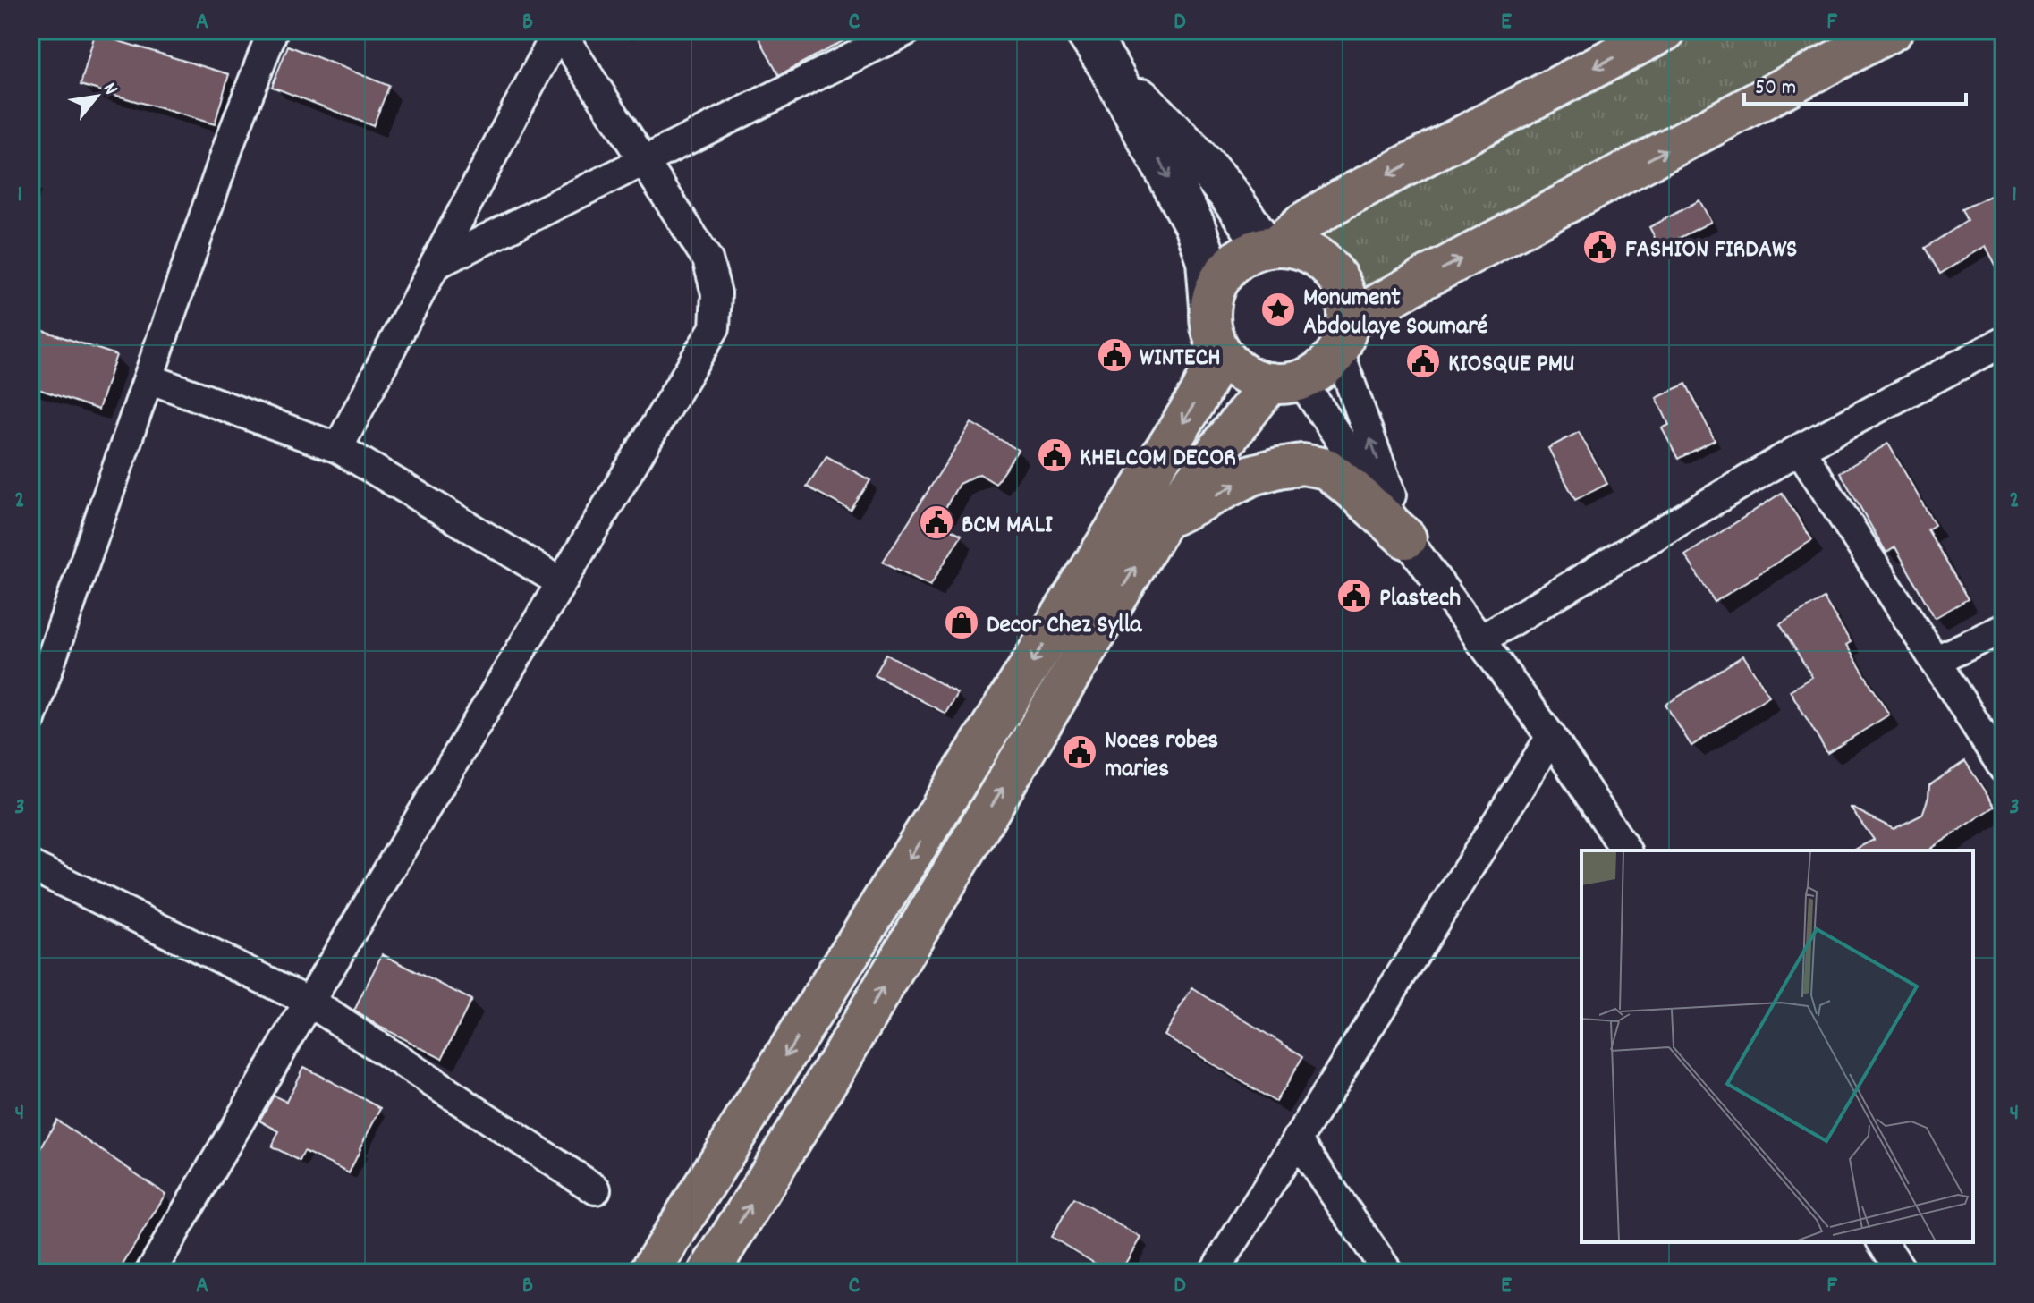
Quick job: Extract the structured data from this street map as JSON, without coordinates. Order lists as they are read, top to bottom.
{
  "places": {
    "public building": [
      "FASHION FIRDAWS",
      "WINTECH",
      "KIOSQUE PMU",
      "KHELCOM DECOR",
      "BCM MALI",
      "Plastech",
      "Noces robes maries"
    ],
    "place": ["Monument Abdoulaye Soumaré"],
    "shop": ["Decor Chez Sylla"]
  },
  "scale_bar": "50 m",
  "north": "top right",
  "grid": {
    "columns": [
      "A",
      "B",
      "C",
      "D",
      "E",
      "F"
    ],
    "rows": [
      "1",
      "2",
      "3",
      "4"
    ]
  }
}
